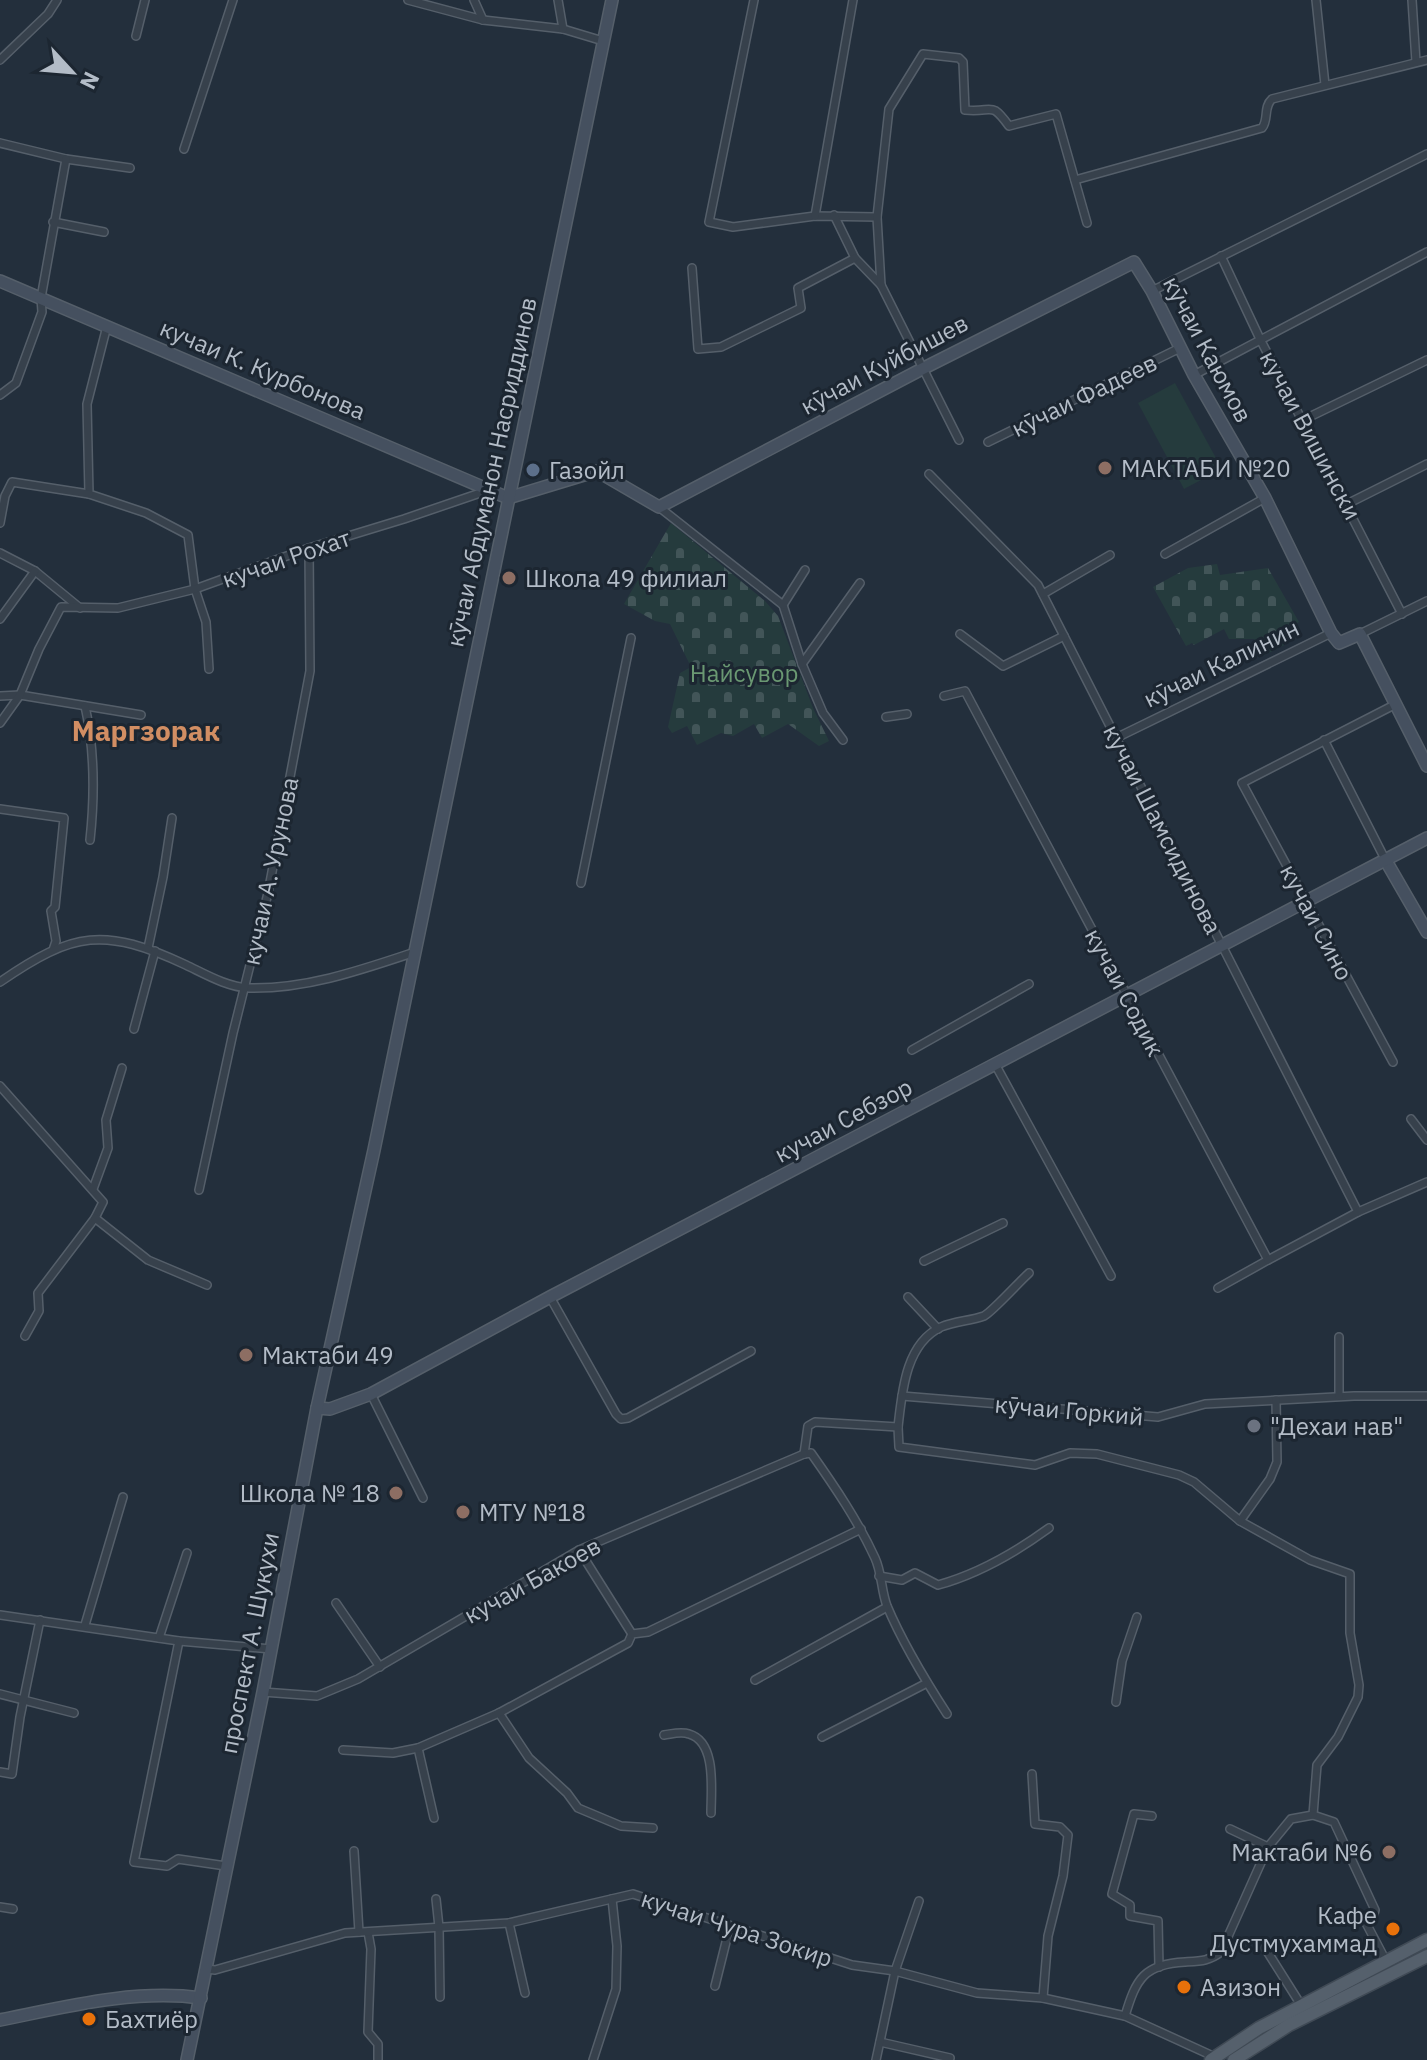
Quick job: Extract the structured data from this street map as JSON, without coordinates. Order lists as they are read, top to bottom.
{
  "streets": {
    "main road": [
      "кӯчаи Каюмов",
      "кӯчаи Куйбишев",
      "кучаи К. Курбонова",
      "кӯчаи Абдуманон Насриддинов",
      "кӯчаи Калинин",
      "кучаи Себзор",
      "проспект А. Шукухи"
    ],
    "street": [
      "кӯчаи Фадеев",
      "кучаи Вишински",
      "кучаи Рохат",
      "кучаи Шамсидинова",
      "кучаи А. Урунова",
      "кучаи Сино",
      "кучаи Содик",
      "кӯчаи Горкий",
      "кучаи Бакоев",
      "кучаи Чура Зокир"
    ]
  },
  "crossings": [
    ["кӯчаи Каюмов", "кӯчаи Куйбишев"],
    ["кӯчаи Каюмов", "кӯчаи Фадеев"],
    ["кӯчаи Каюмов", "кӯчаи Калинин"],
    ["кучаи К. Курбонова", "кӯчаи Абдуманон Насриддинов"],
    ["кучаи К. Курбонова", "кучаи Рохат"],
    ["кучаи Вишински", "кӯчаи Калинин"],
    ["кӯчаи Абдуманон Насриддинов", "проспект А. Шукухи"],
    ["кучаи Рохат", "кучаи А. Урунова"],
    ["кӯчаи Калинин", "кучаи Шамсидинова"],
    ["кучаи Шамсидинова", "кучаи Себзор"],
    ["кучаи Сино", "кучаи Себзор"],
    ["кучаи Содик", "кучаи Себзор"],
    ["кучаи Себзор", "проспект А. Шукухи"],
    ["кучаи Бакоев", "проспект А. Шукухи"],
    ["проспект А. Шукухи", "кучаи Чура Зокир"]
  ],
  "districts": ["Маргзорак"],
  "parks": ["Найсувор"],
  "places": [
    "МАКТАБИ №20",
    "Газойл",
    "Школа 49 филиал",
    "Мактаби 49",
    "\"Дехаи нав\"",
    "Школа № 18",
    "МТУ №18",
    "Мактаби №6",
    "Кафе Дустмухаммад",
    "Азизон",
    "Бахтиёр"
  ],
  "north": "bottom right"
}
